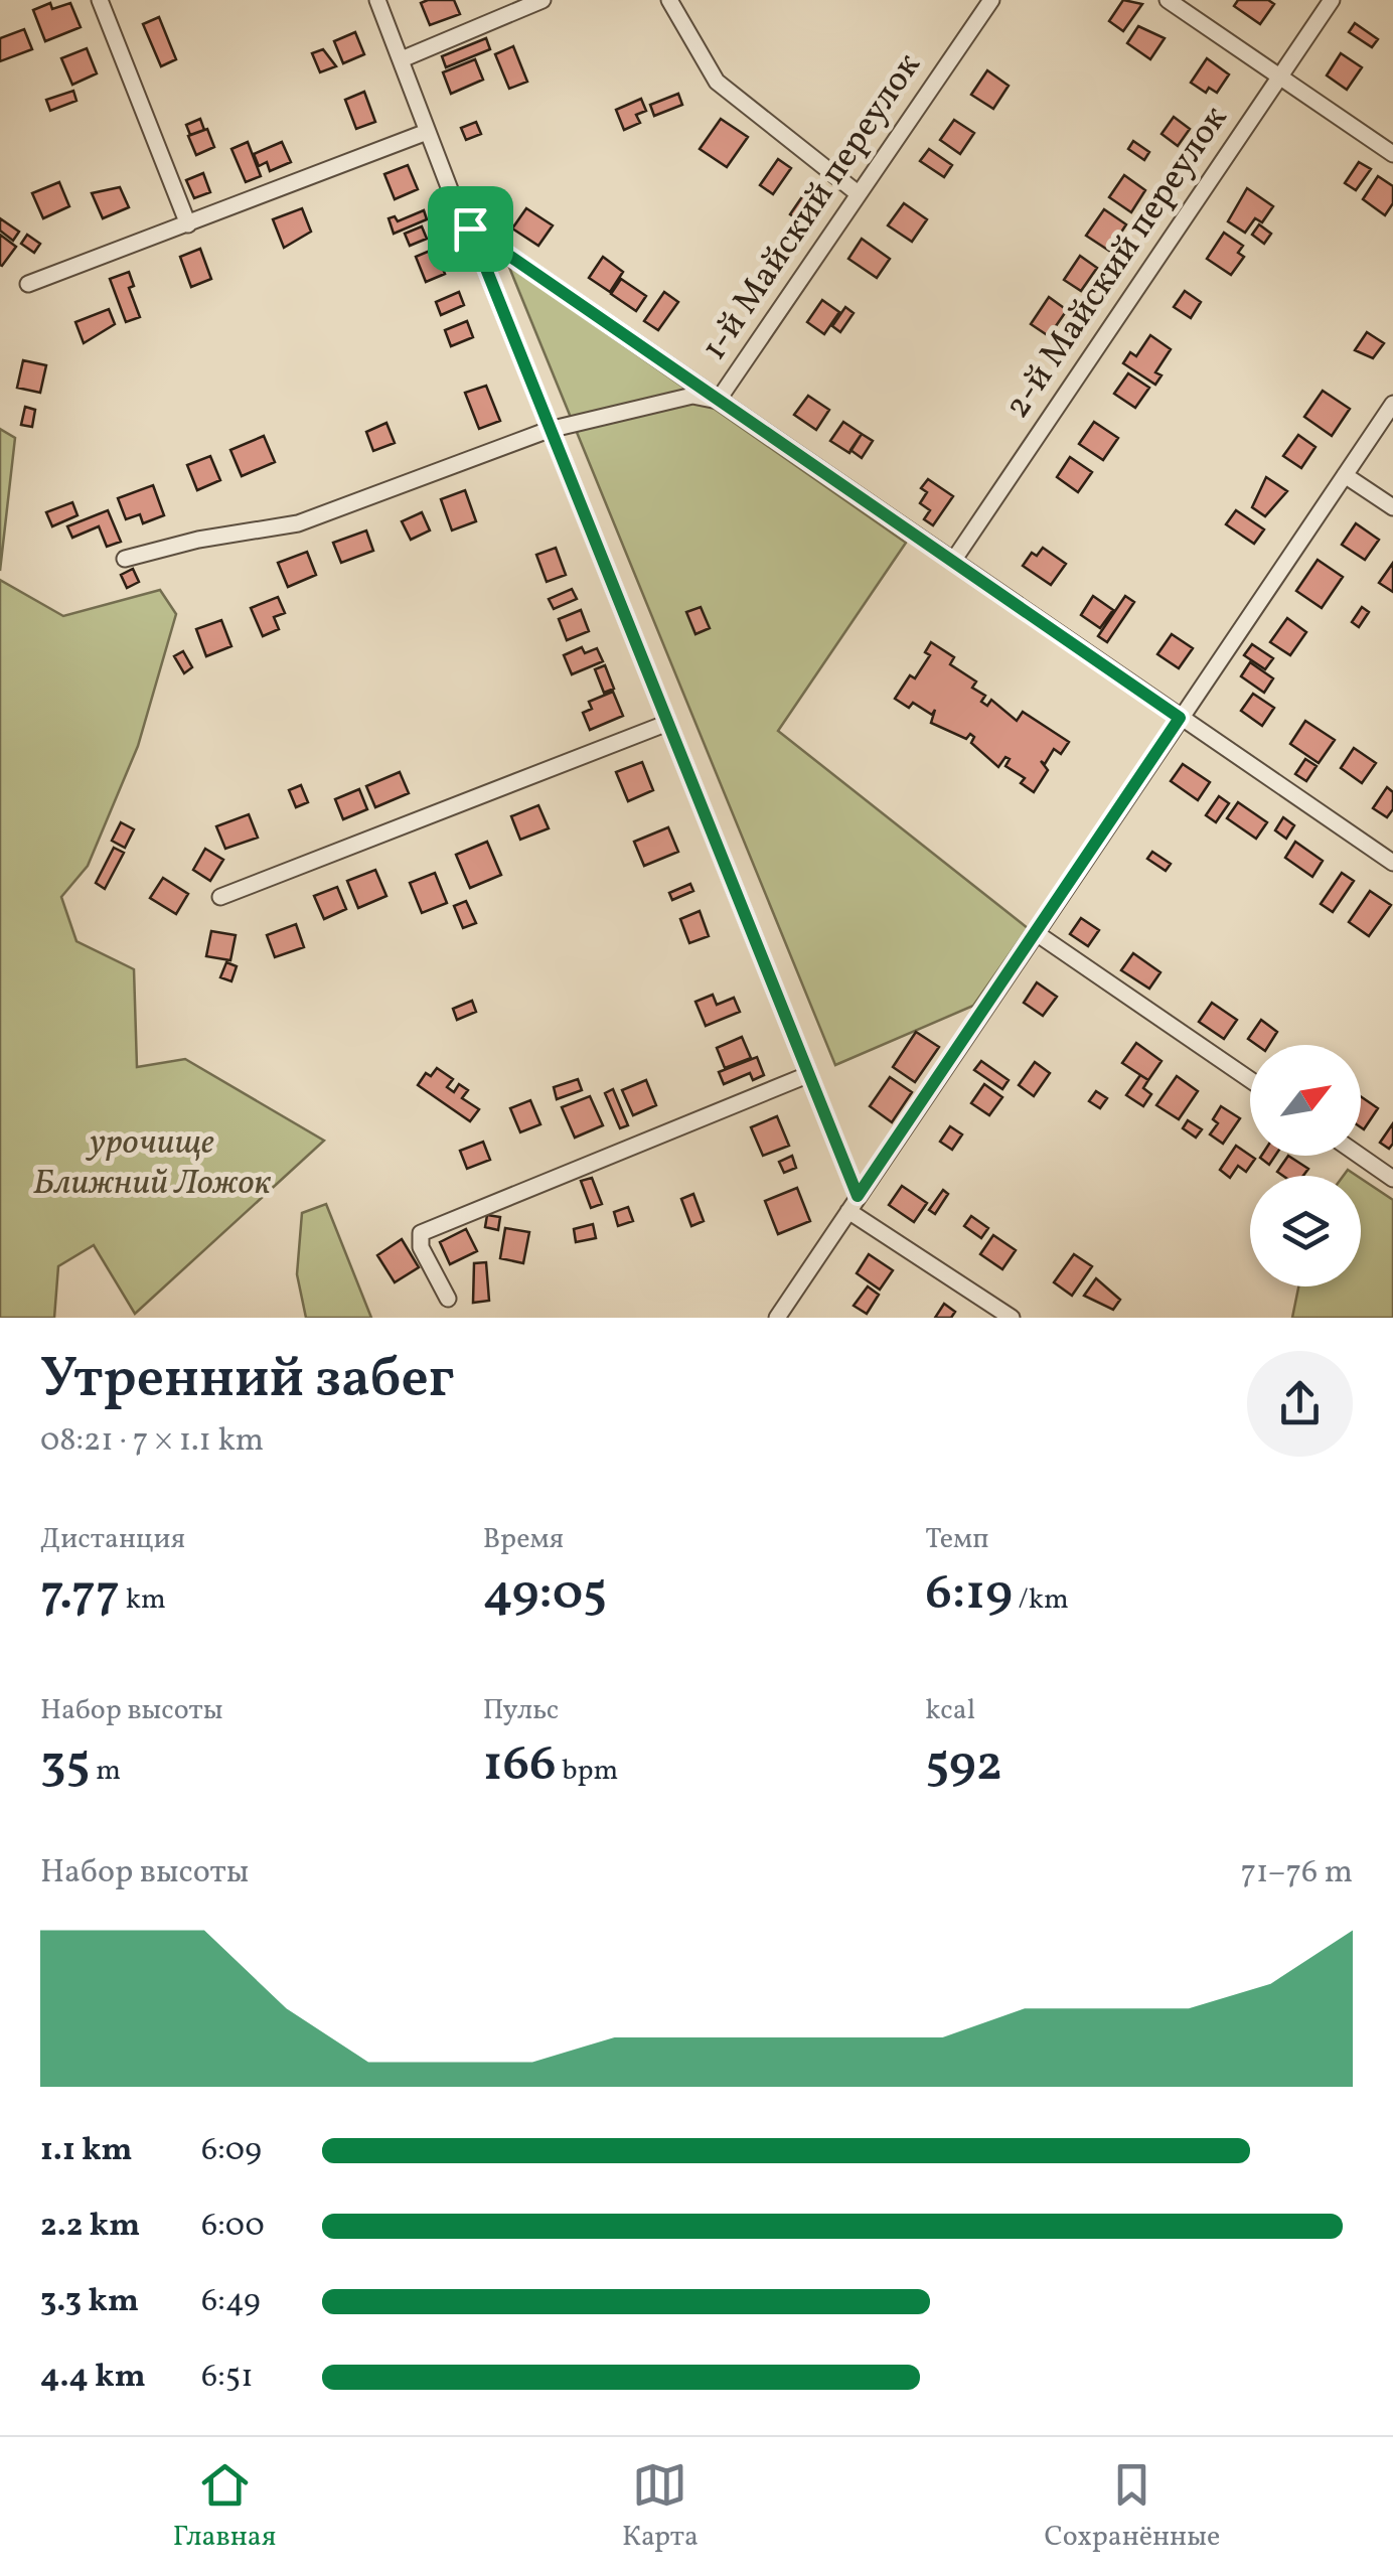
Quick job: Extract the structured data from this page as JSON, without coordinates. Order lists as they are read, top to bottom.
{
  "streets": {
    "street": ["1-й Майский переулок", "2-й Майский переулок"]
  },
  "parks": ["урочище Ближний Ложок"],
  "north": "top right",
  "page": {
    "heading": ["Утренний забег", "08:21 · 7 × 1.1 km"],
    "stats": [
      ["Дистанция", "7.77 km"],
      ["Время", "49:05"],
      ["Темп", "6:19 /km"],
      ["Набор высоты", "35 m"],
      ["Пульс", "166 bpm"],
      ["kcal", "592"]
    ],
    "chart": ["Набор высоты", "71–76 m"],
    "list": [
      {
        "name": "1.1 km",
        "note": "6:09"
      },
      {
        "name": "2.2 km",
        "note": "6:00"
      },
      {
        "name": "3.3 km",
        "note": "6:49"
      },
      {
        "name": "4.4 km",
        "note": "6:51"
      }
    ],
    "tabs": ["Главная", "Карта", "Сохранённые"]
  }
}
